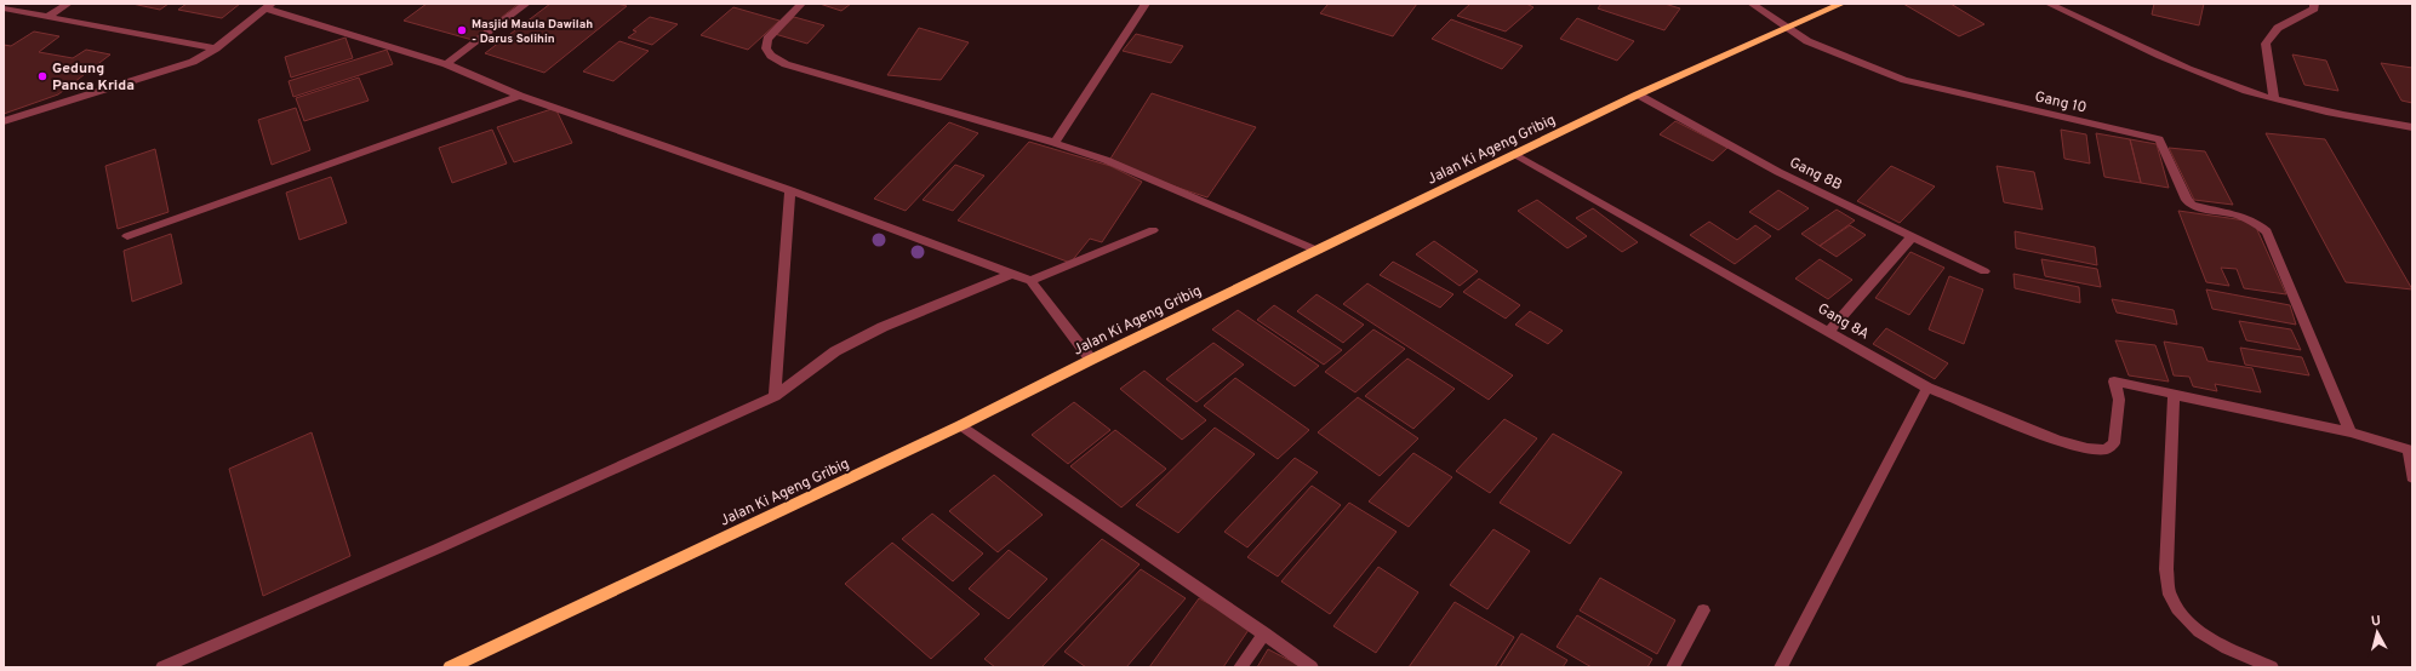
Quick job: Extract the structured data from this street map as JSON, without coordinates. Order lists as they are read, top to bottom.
{
  "streets": {
    "main road": ["Jalan Ki Ageng Gribig"],
    "street": ["Gang 10", "Gang 8B", "Gang 8A"]
  },
  "crossings": [
    ["Gang 10", "Jalan Ki Ageng Gribig"],
    ["Jalan Ki Ageng Gribig", "Gang 8B"],
    ["Jalan Ki Ageng Gribig", "Gang 8A"]
  ],
  "places": ["Masjid Maula Dawilah - Darus Solihin", "Gedung Panca Krida"],
  "north": "top"
}
